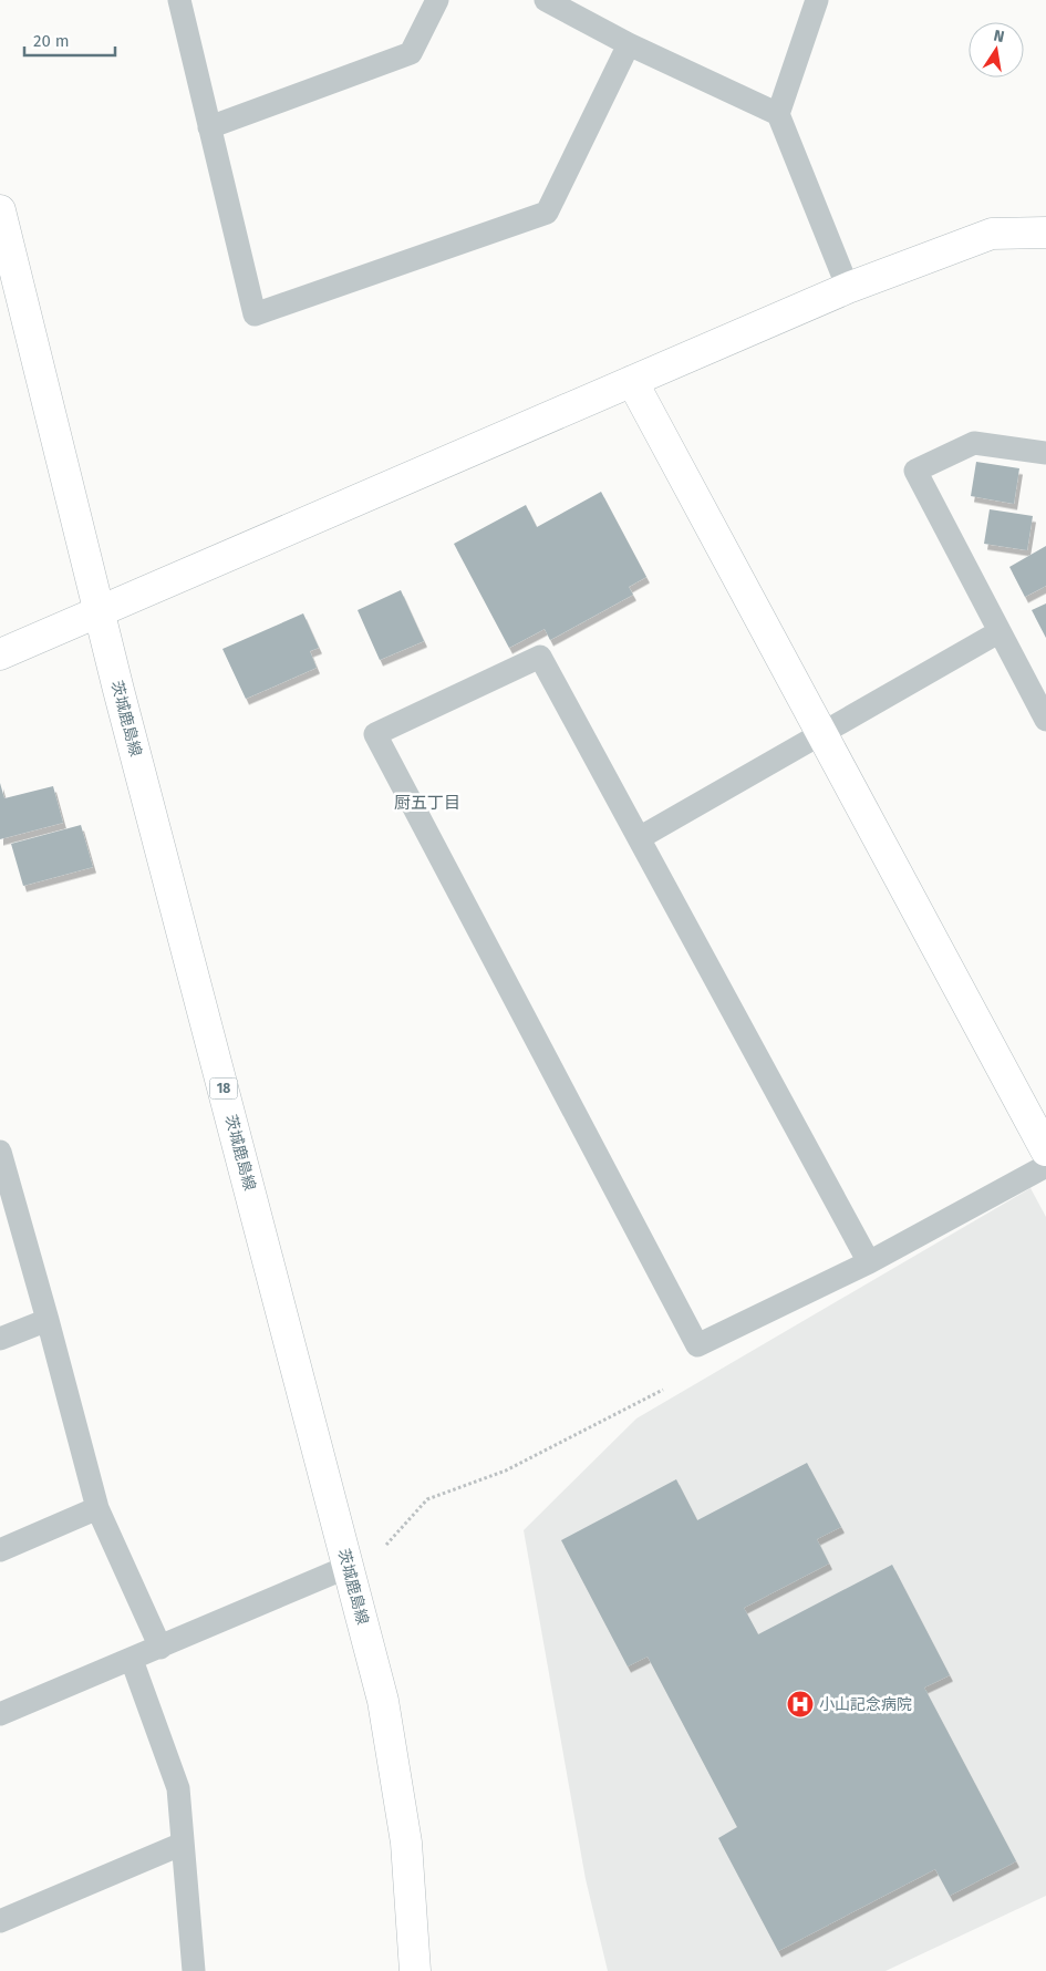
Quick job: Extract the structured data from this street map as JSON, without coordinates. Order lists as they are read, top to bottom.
{
  "streets": {
    "street": ["茨城鹿島線", "18"]
  },
  "districts": ["厨五丁目"],
  "places": {
    "hospital": ["小山記念病院"]
  },
  "scale_bar": "20 m",
  "north": "top"
}
